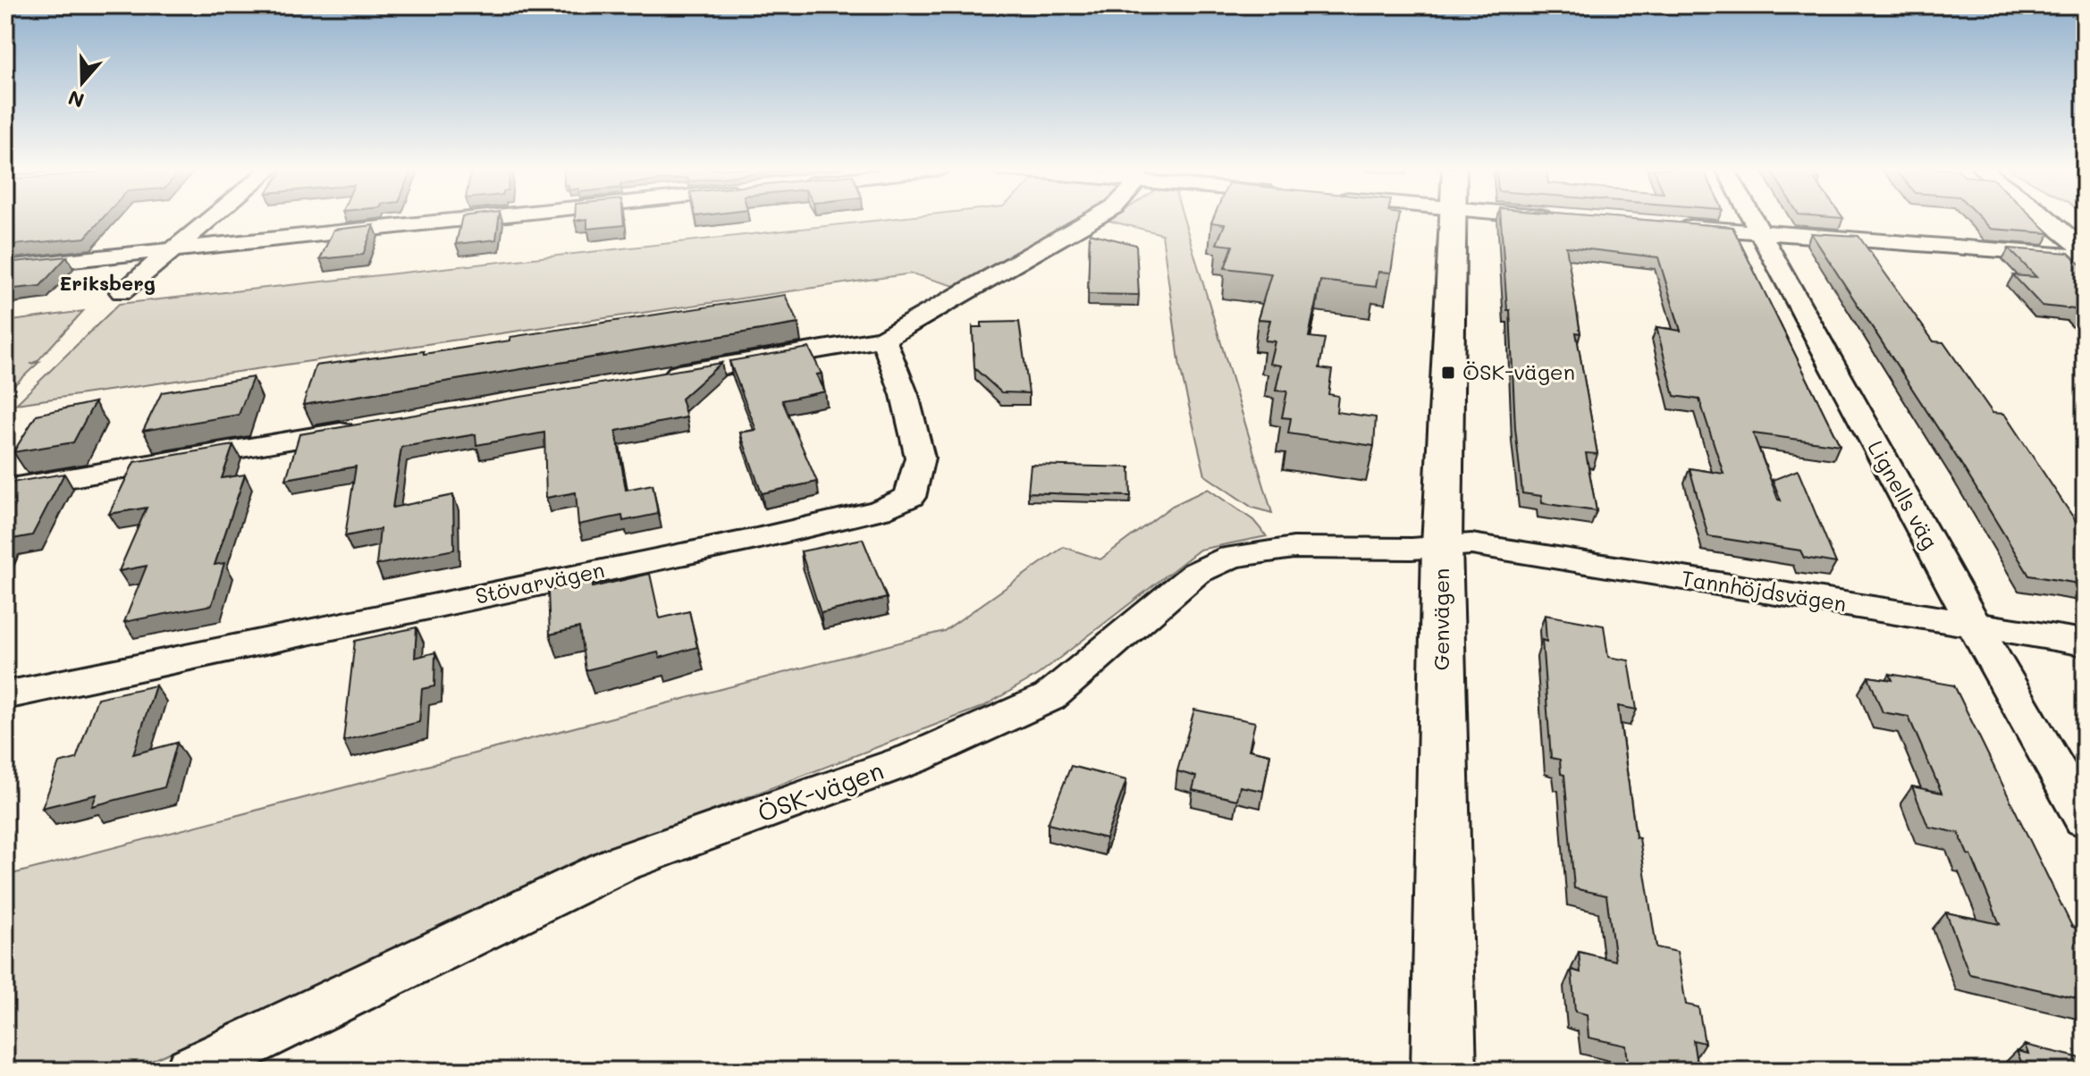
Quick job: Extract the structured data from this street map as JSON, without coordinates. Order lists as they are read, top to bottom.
{
  "streets": {
    "street": [
      "Lignells väg",
      "Stövarvägen",
      "Tannhöjdsvägen",
      "Genvägen",
      "ÖSK-vägen"
    ]
  },
  "crossings": [
    ["Lignells väg", "Tannhöjdsvägen"],
    ["Tannhöjdsvägen", "Genvägen"],
    ["Tannhöjdsvägen", "ÖSK-vägen"],
    ["Genvägen", "ÖSK-vägen"]
  ],
  "districts": ["Eriksberg"],
  "places": {
    "transit": ["ÖSK-vägen"]
  },
  "north": "bottom"
}
